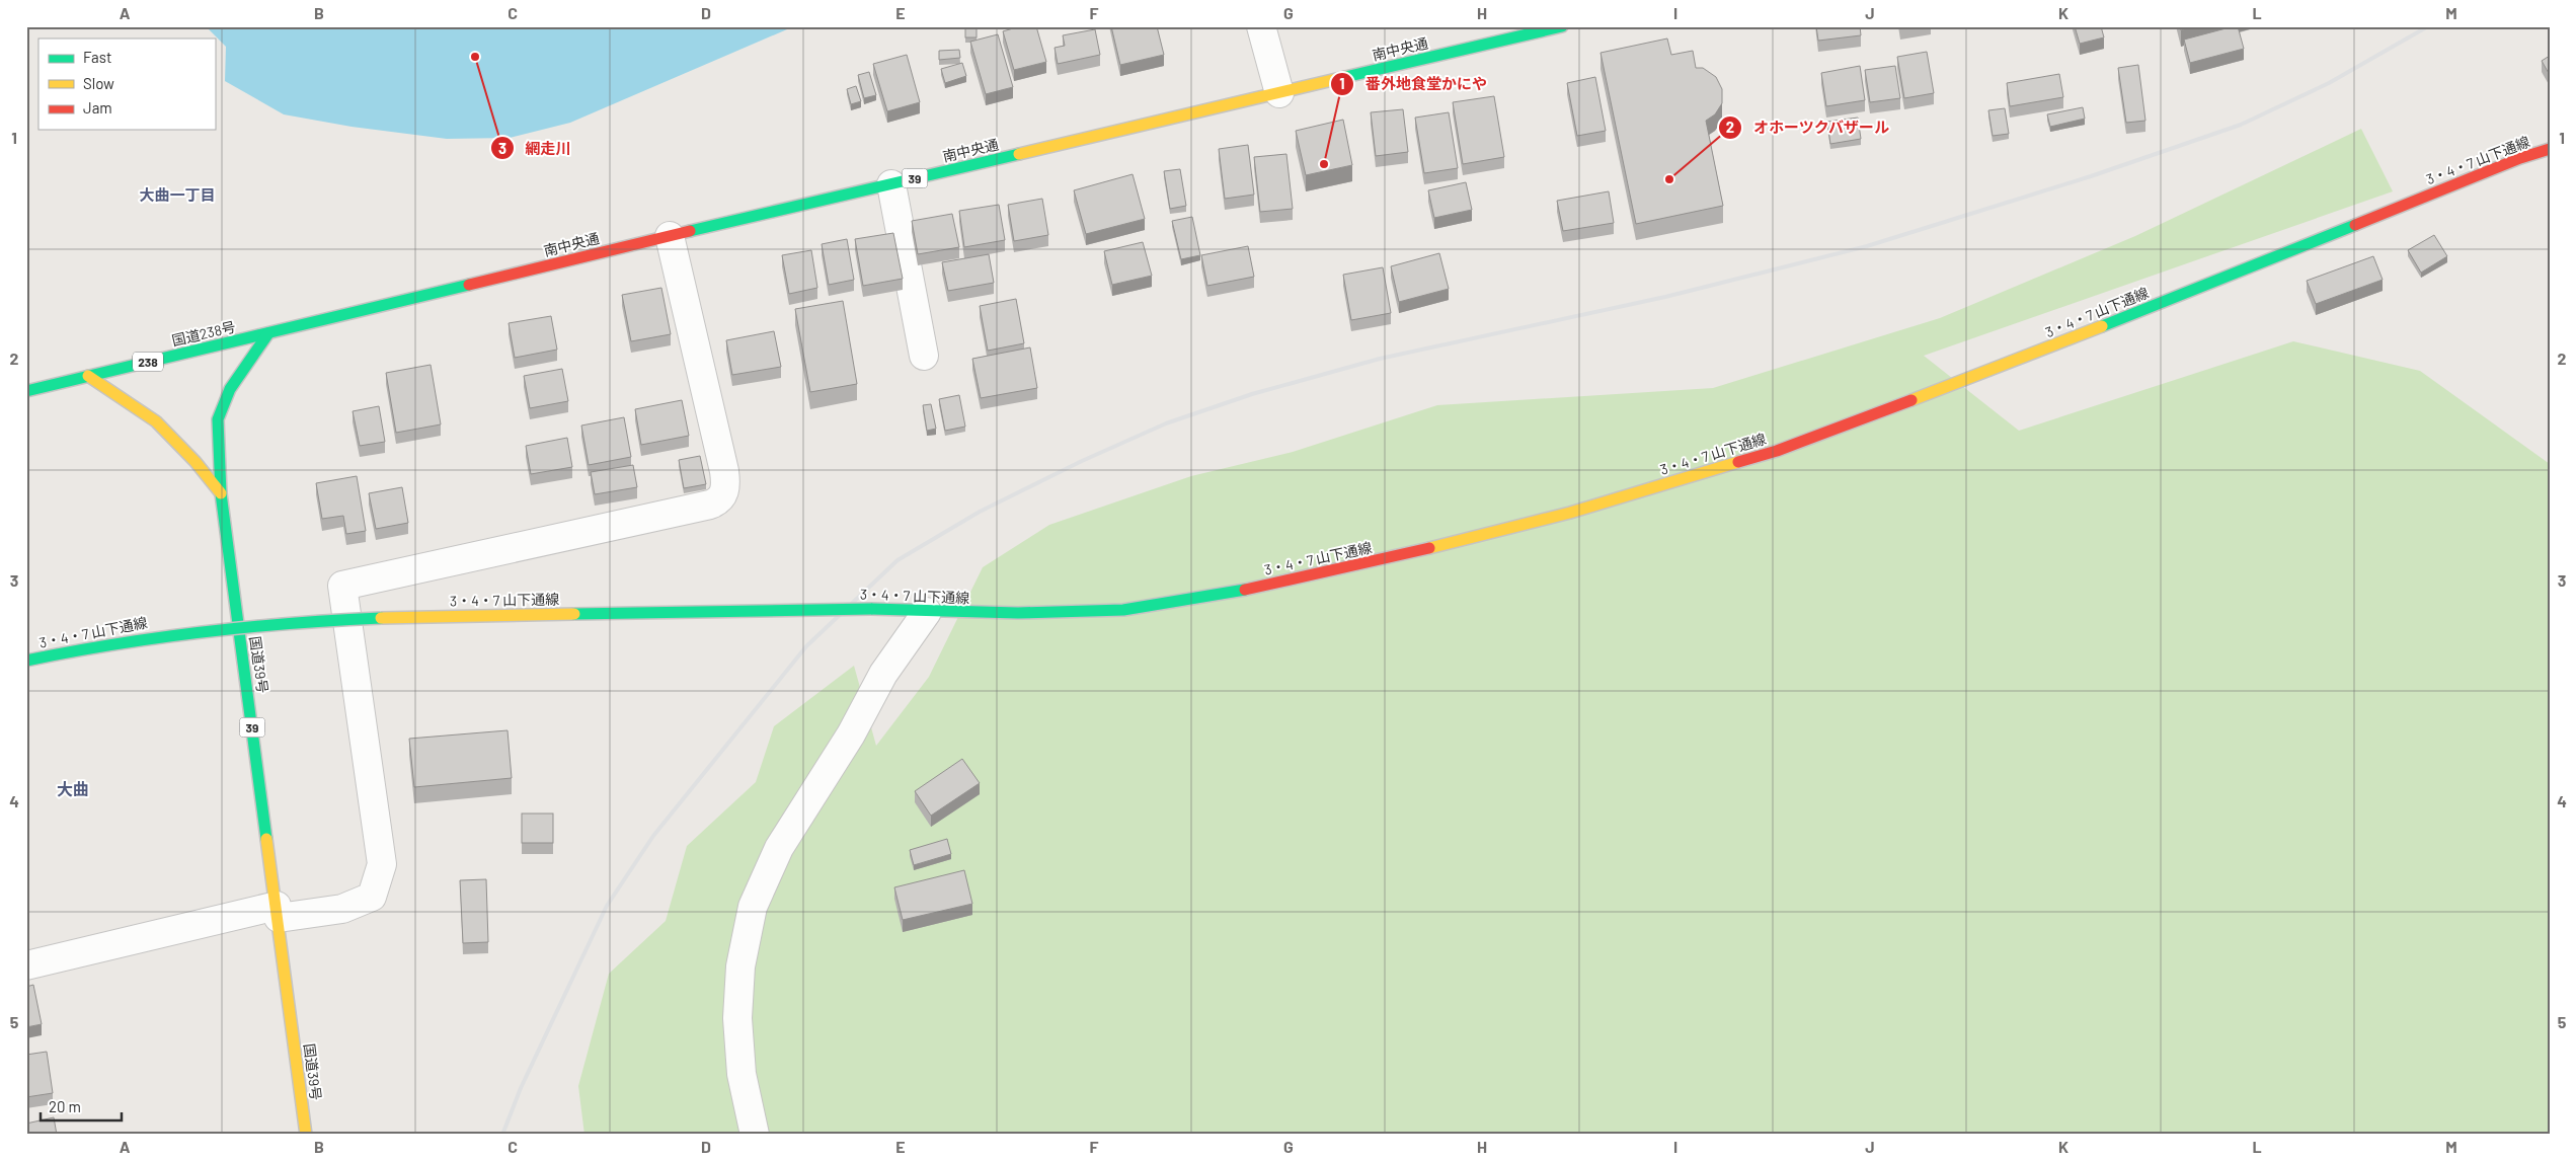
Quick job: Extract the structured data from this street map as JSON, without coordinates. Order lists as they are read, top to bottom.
{
  "streets": {
    "main road": [
      "南中央通",
      "3・4・7 山下通線",
      "39",
      "国道238号",
      "238",
      "国道39号"
    ]
  },
  "crossings": [
    ["南中央通", "国道238号"],
    ["南中央通", "国道39号"],
    ["国道238号", "国道39号"]
  ],
  "districts": ["大曲一丁目", "大曲"],
  "places": ["網走川", "番外地食堂かにや", "オホーツクバザール"],
  "legend": ["Fast", "Slow", "Jam"],
  "scale_bar": "20 m",
  "grid": {
    "columns": [
      "A",
      "B",
      "C",
      "D",
      "E",
      "F",
      "G",
      "H",
      "I",
      "J",
      "K",
      "L",
      "M"
    ],
    "rows": [
      "1",
      "2",
      "3",
      "4",
      "5"
    ]
  }
}
